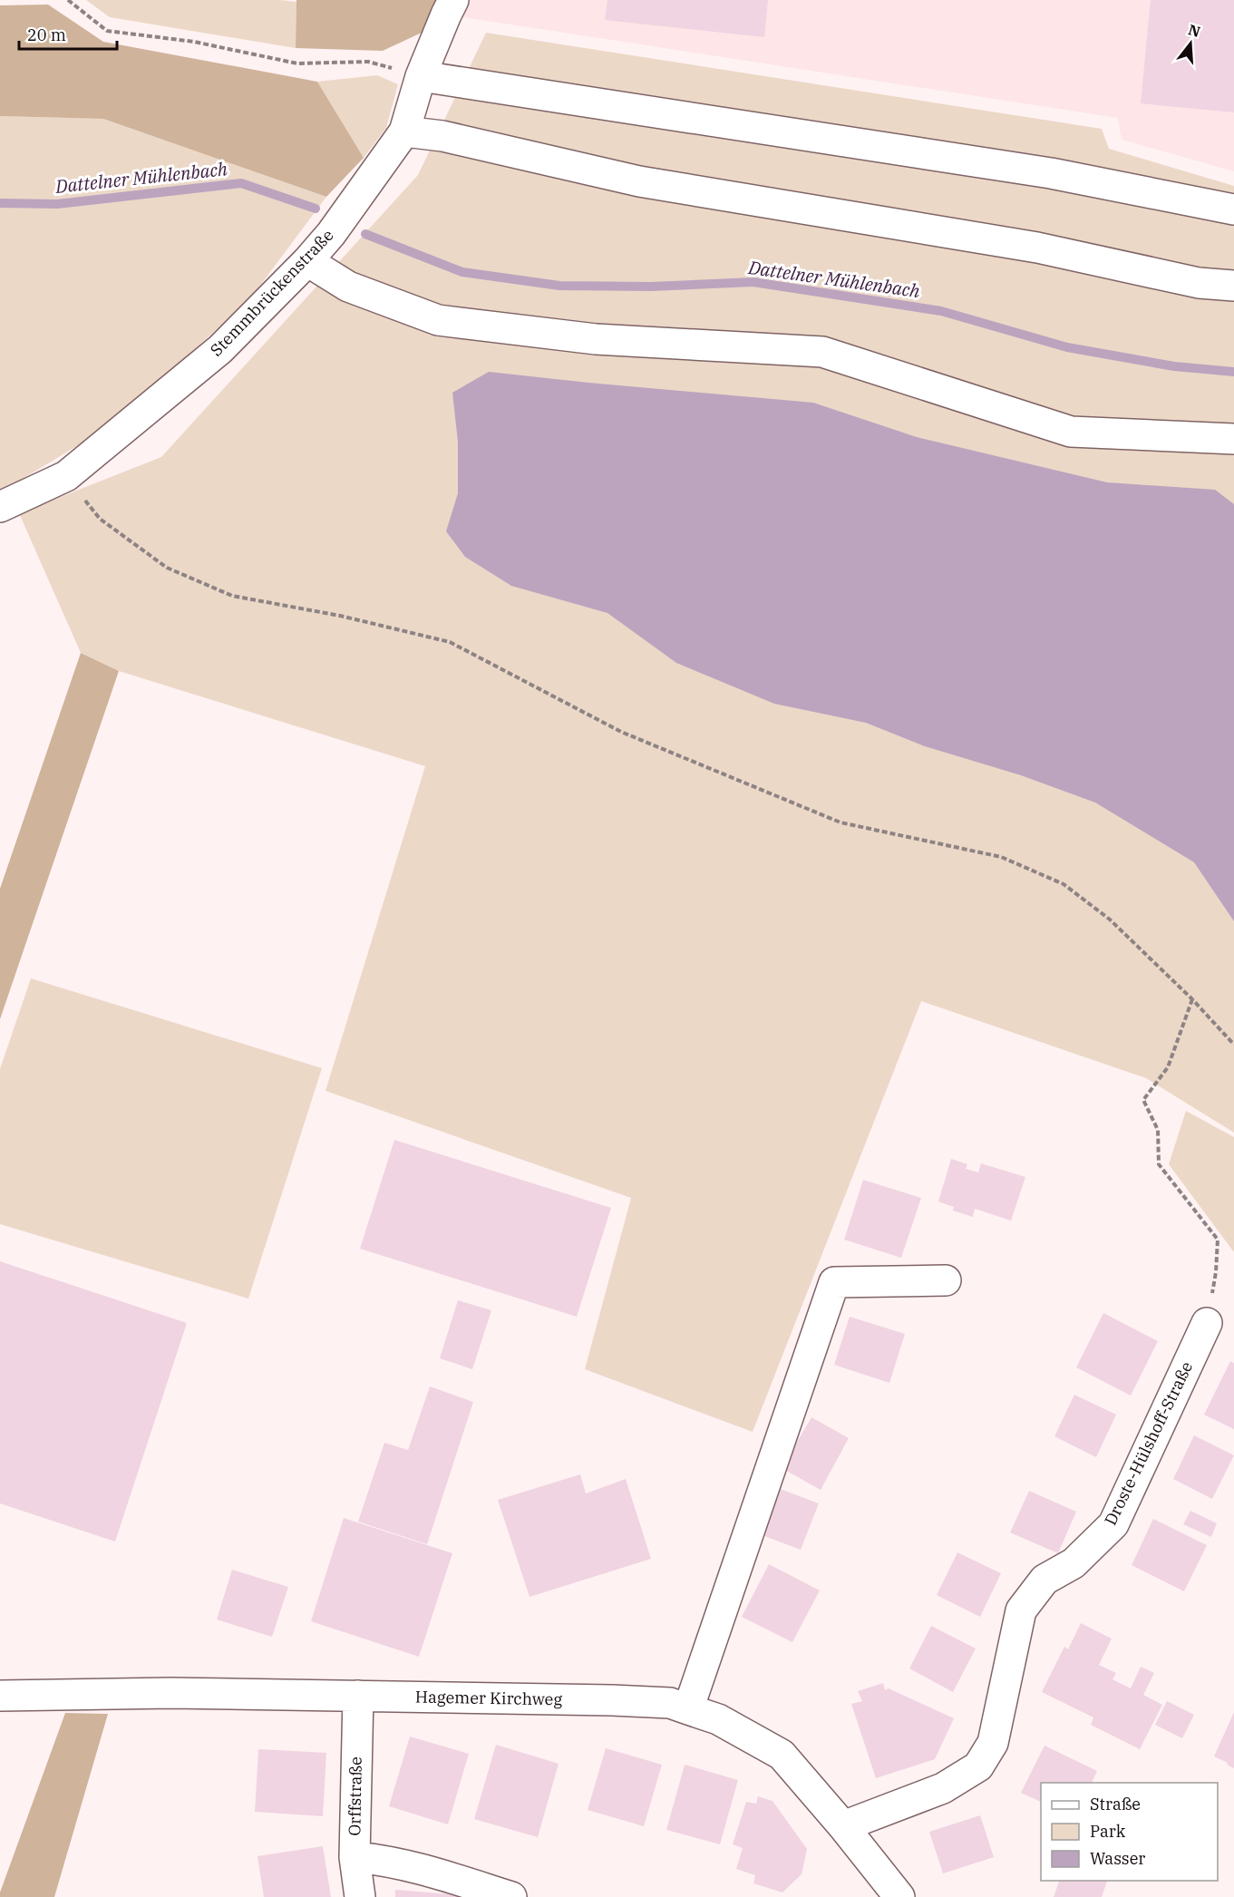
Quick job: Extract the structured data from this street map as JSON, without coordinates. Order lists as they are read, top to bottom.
{
  "streets": {
    "street": [
      "Stemmbrückenstraße",
      "Droste-Hülshoff-Straße",
      "Hagemer Kirchweg",
      "Orffstraße"
    ]
  },
  "crossings": [
    ["Droste-Hülshoff-Straße", "Hagemer Kirchweg"],
    ["Hagemer Kirchweg", "Orffstraße"]
  ],
  "water": ["Dattelner Mühlenbach"],
  "legend": ["Straße", "Park", "Wasser"],
  "scale_bar": "20 m",
  "north": "top"
}
